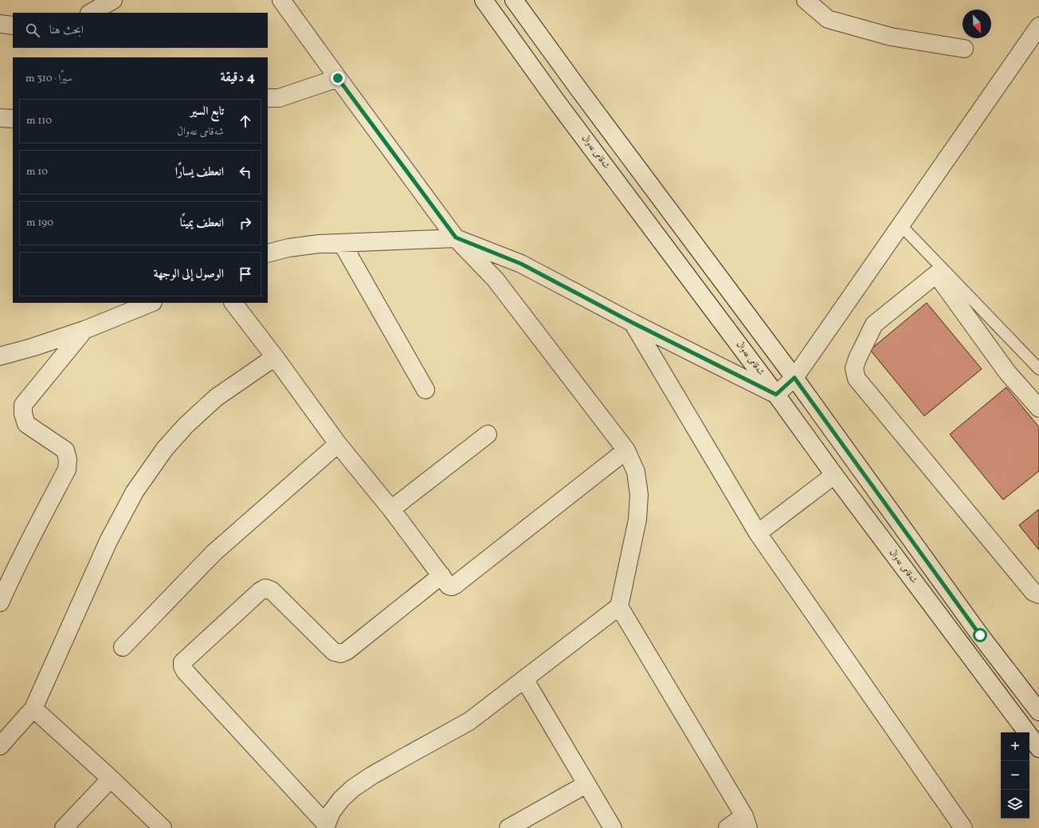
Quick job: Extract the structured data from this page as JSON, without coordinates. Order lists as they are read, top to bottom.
{
  "streets": {
    "street": ["شەقامی عەواڵ"]
  },
  "north": "bottom right",
  "page": {
    "search": "ابحث هنا",
    "heading": ["4 دقيقة", "سيرًا · 310 m"],
    "list": [
      ["تابع السير", "شەقامی عەواڵ", "110 m"],
      ["انعطف يسارًا", "10 m"],
      ["انعطف يمينًا", "190 m"],
      "الوصول إلى الوجهة"
    ],
    "map_buttons": ["+", "−"]
  }
}
